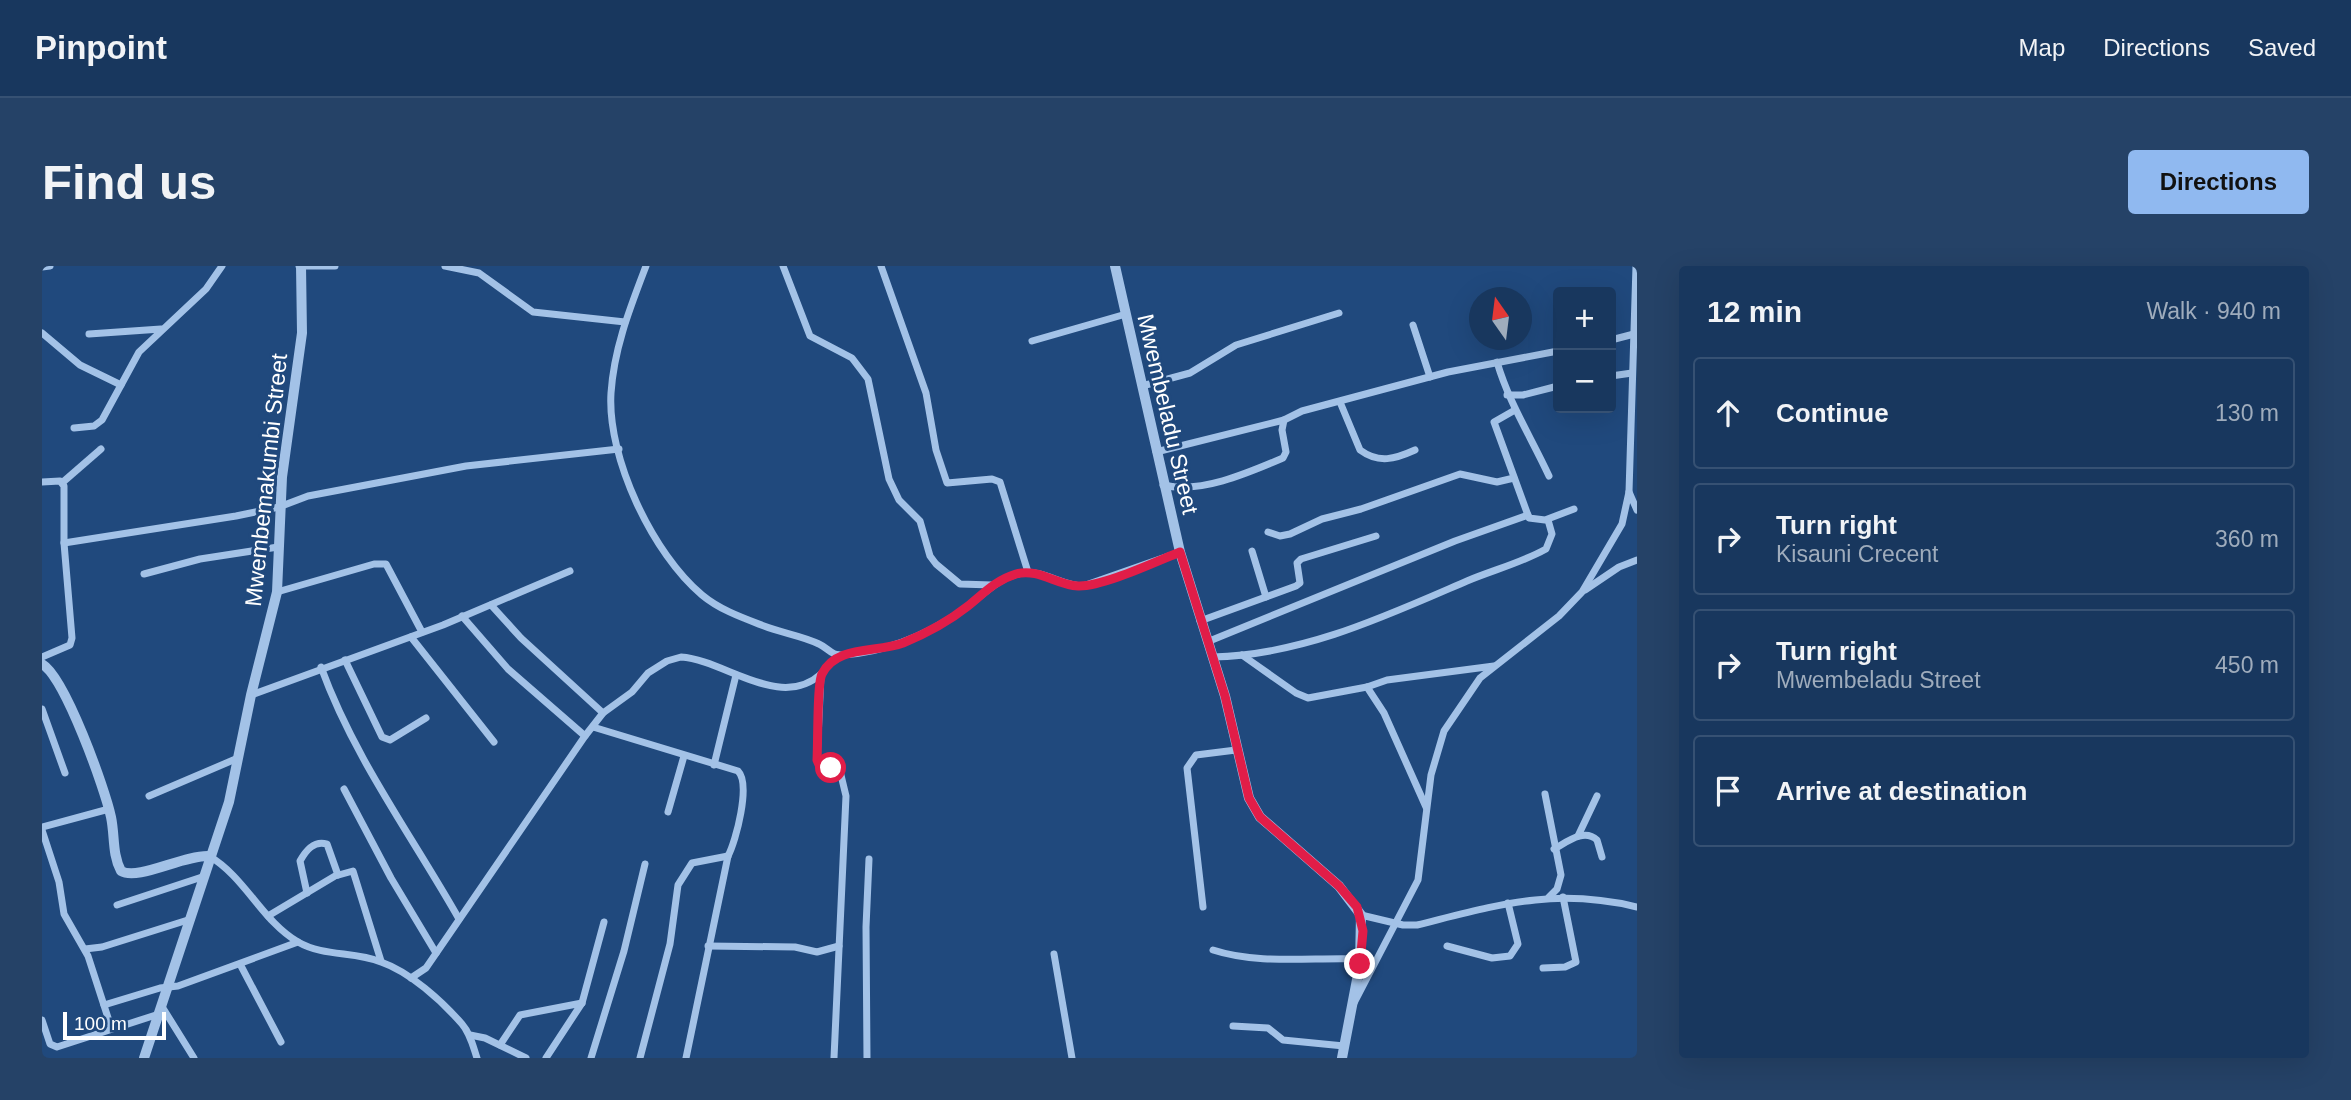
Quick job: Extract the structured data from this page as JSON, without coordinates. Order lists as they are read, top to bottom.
{
  "streets": {
    "street": ["Mwembeladu Street", "Mwembemakumbi Street"]
  },
  "scale_bar": "100 m",
  "north": "top",
  "page": {
    "header": "Pinpoint",
    "nav": ["Map", "Directions", "Saved"],
    "buttons": "Directions",
    "title": "Find us",
    "heading": ["12 min", "Walk · 940 m"],
    "map_buttons": ["+", "−"],
    "list": [
      ["Continue", "130 m"],
      ["Turn right", "Kisauni Crecent", "360 m"],
      ["Turn right", "Mwembeladu Street", "450 m"],
      "Arrive at destination"
    ],
    "scale": "100 m"
  }
}
